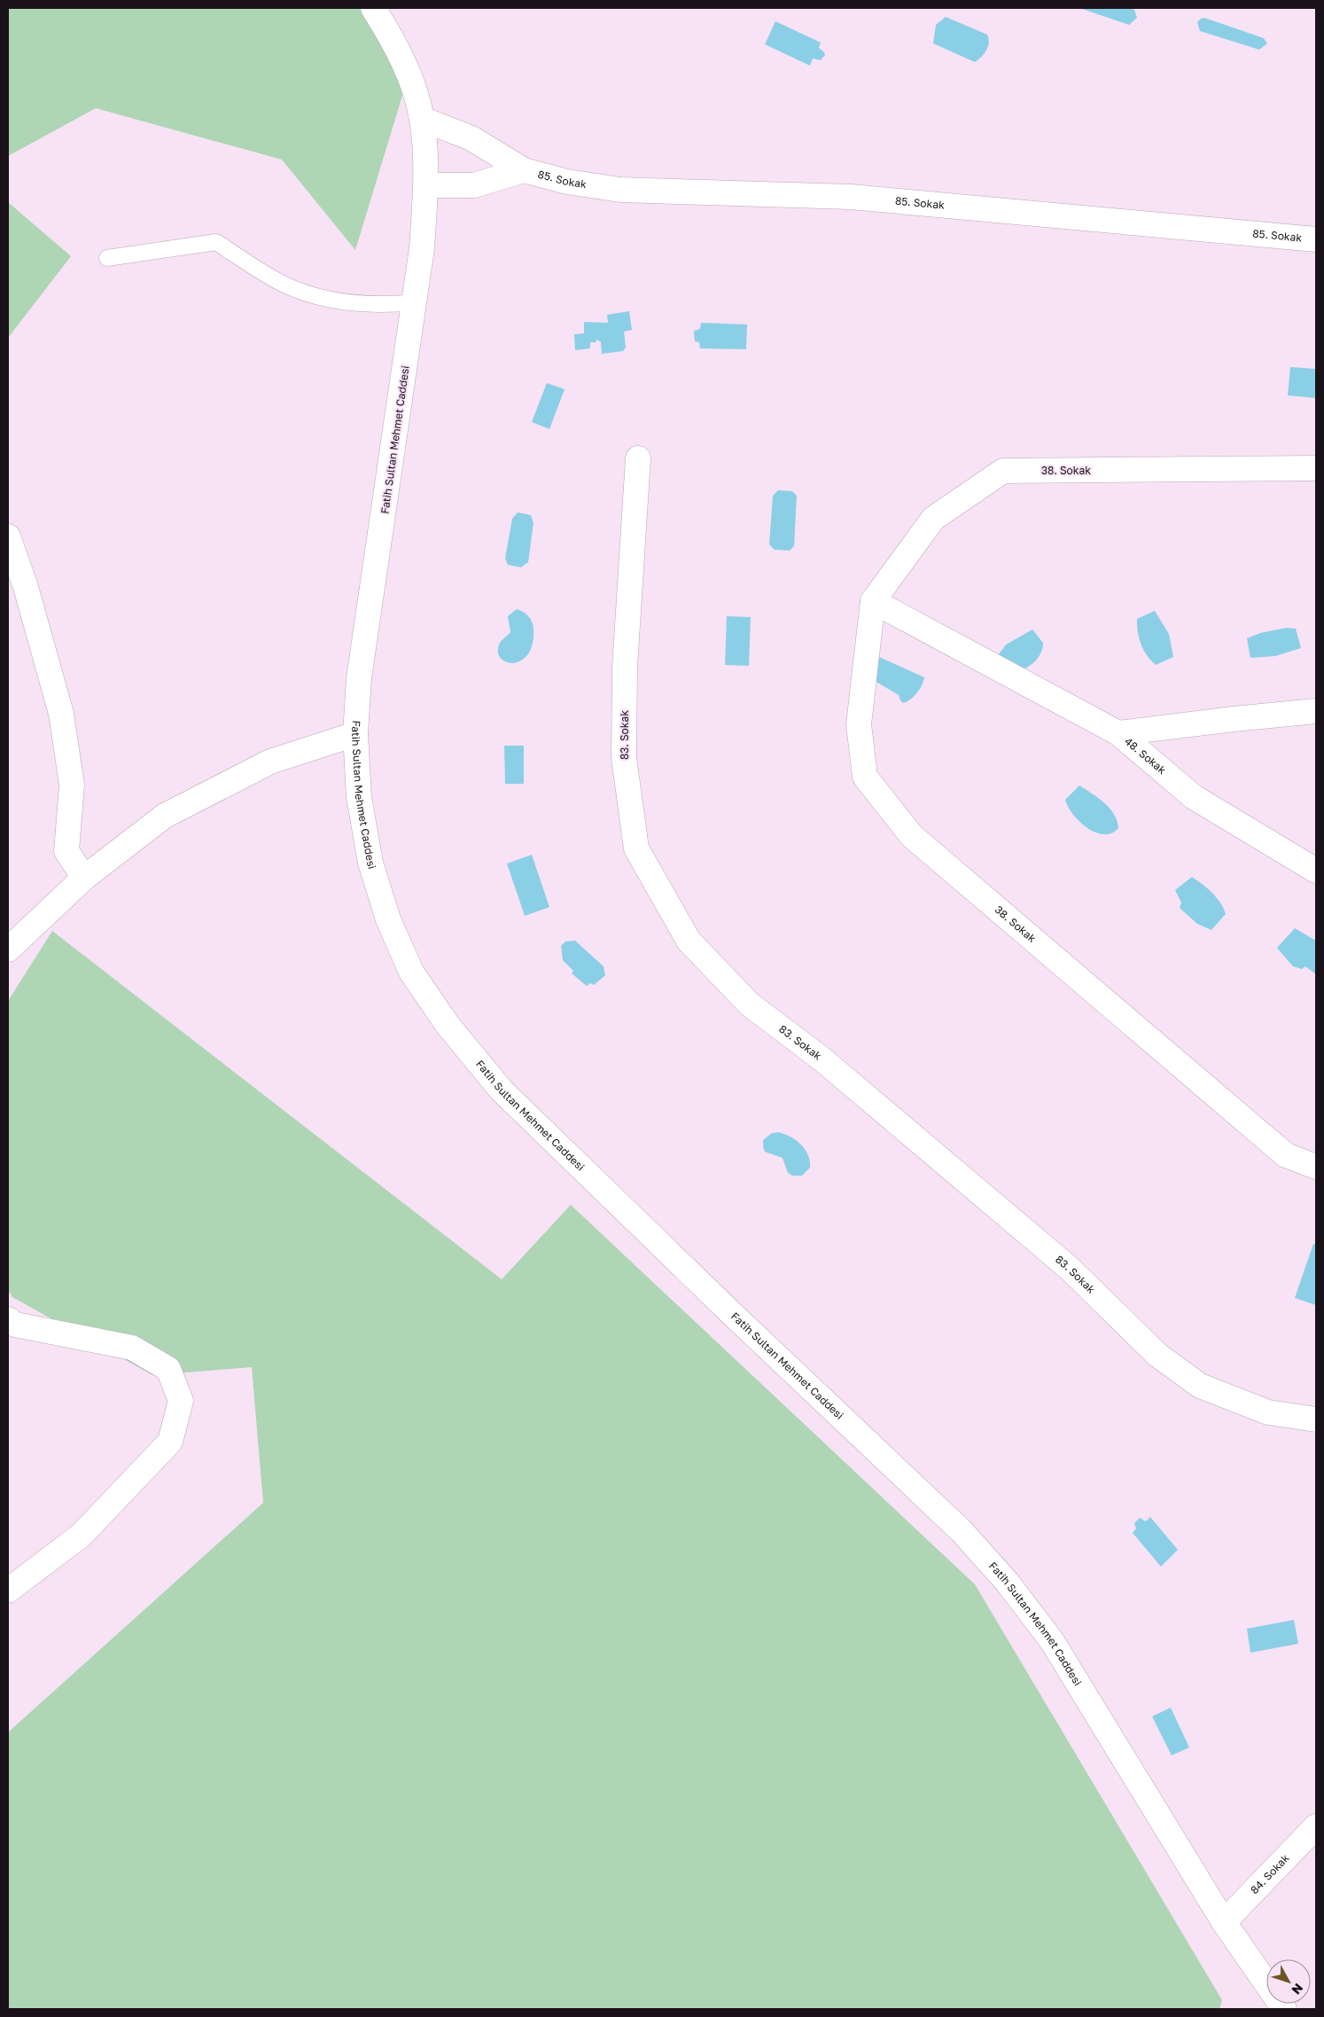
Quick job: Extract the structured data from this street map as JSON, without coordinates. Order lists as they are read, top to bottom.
{
  "streets": {
    "street": [
      "85. Sokak",
      "Fatih Sultan Mehmet Caddesi",
      "38. Sokak",
      "83. Sokak",
      "48. Sokak",
      "84. Sokak"
    ]
  },
  "crossings": [
    ["85. Sokak", "Fatih Sultan Mehmet Caddesi"],
    ["Fatih Sultan Mehmet Caddesi", "84. Sokak"]
  ],
  "north": "bottom right"
}
